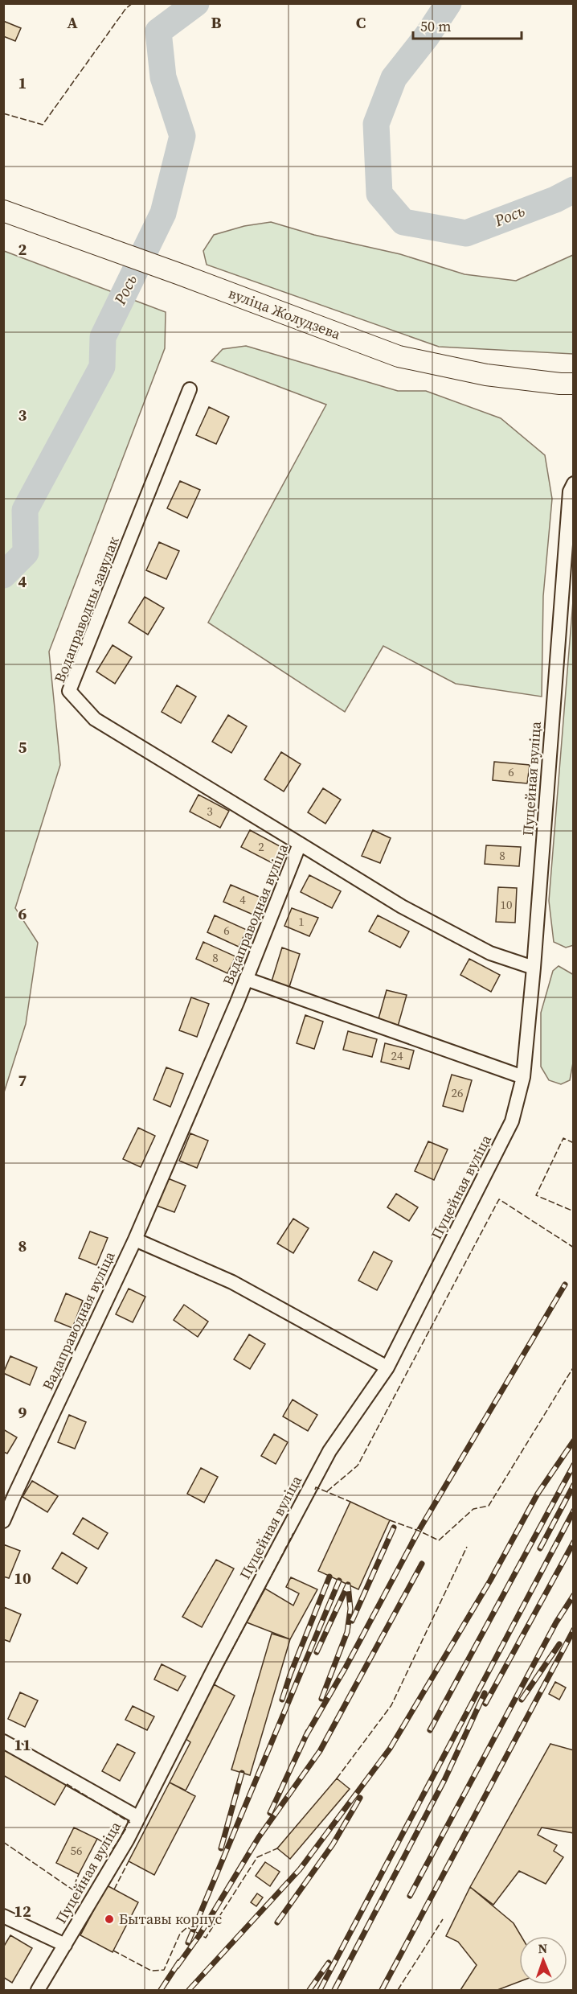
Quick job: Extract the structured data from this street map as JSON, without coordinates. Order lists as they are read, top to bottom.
{
  "streets": {
    "main road": ["вуліца Жолудзева"],
    "street": ["Водаправодны завулак", "Пуцейная вуліца", "Вадаправодная вуліца"]
  },
  "crossings": [
    ["Водаправодны завулак", "Вадаправодная вуліца"],
    ["Пуцейная вуліца", "Вадаправодная вуліца"]
  ],
  "water": ["Рось"],
  "places": ["Бытавы корпус"],
  "house_numbers": [
    "6",
    "3",
    "2",
    "8",
    "4",
    "10",
    "1",
    "6",
    "8",
    "24",
    "26",
    "56"
  ],
  "scale_bar": "50 m",
  "north": "top",
  "grid": {
    "columns": ["A", "B", "C"],
    "rows": [
      "1",
      "2",
      "3",
      "4",
      "5",
      "6",
      "7",
      "8",
      "9",
      "10",
      "11",
      "12"
    ]
  }
}
